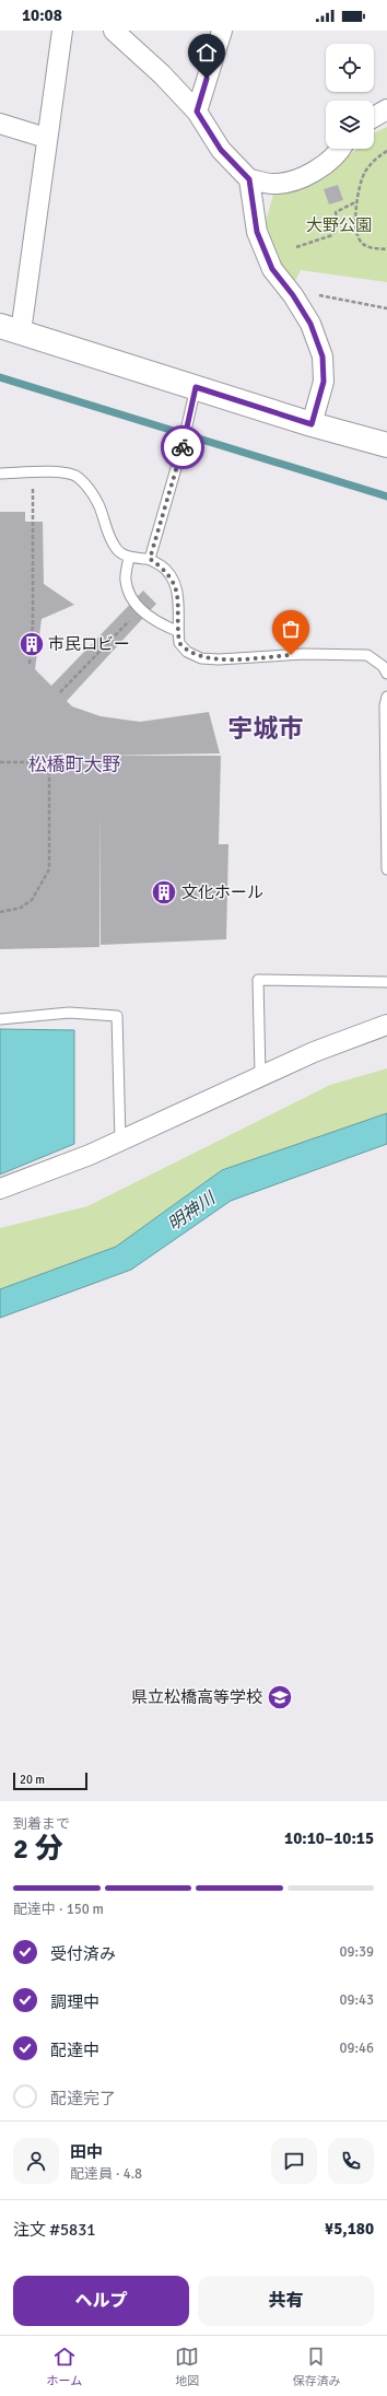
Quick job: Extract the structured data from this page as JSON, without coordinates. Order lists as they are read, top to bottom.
{
  "districts": ["宇城市", "松橋町大野"],
  "water": ["明神川"],
  "parks": ["大野公園"],
  "places": {
    "building": ["市民ロビー", "文化ホール"],
    "school or university": ["県立松橋高等学校"]
  },
  "scale_bar": "20 m",
  "page": {
    "status": "10:08",
    "scale": "20 m",
    "heading": ["2 分", "到着まで", "10:10–10:15"],
    "panel": [
      "田中",
      "配達員 · 4.8",
      "注文 #5831",
      "¥5,180"
    ],
    "bar": "配達中 · 150 m",
    "list": [
      ["受付済み", "09:39"],
      ["調理中", "09:43"],
      ["配達中", "09:46"],
      "配達完了"
    ],
    "buttons": ["ヘルプ", "共有"],
    "tabs": ["ホーム", "地図", "保存済み"]
  }
}
